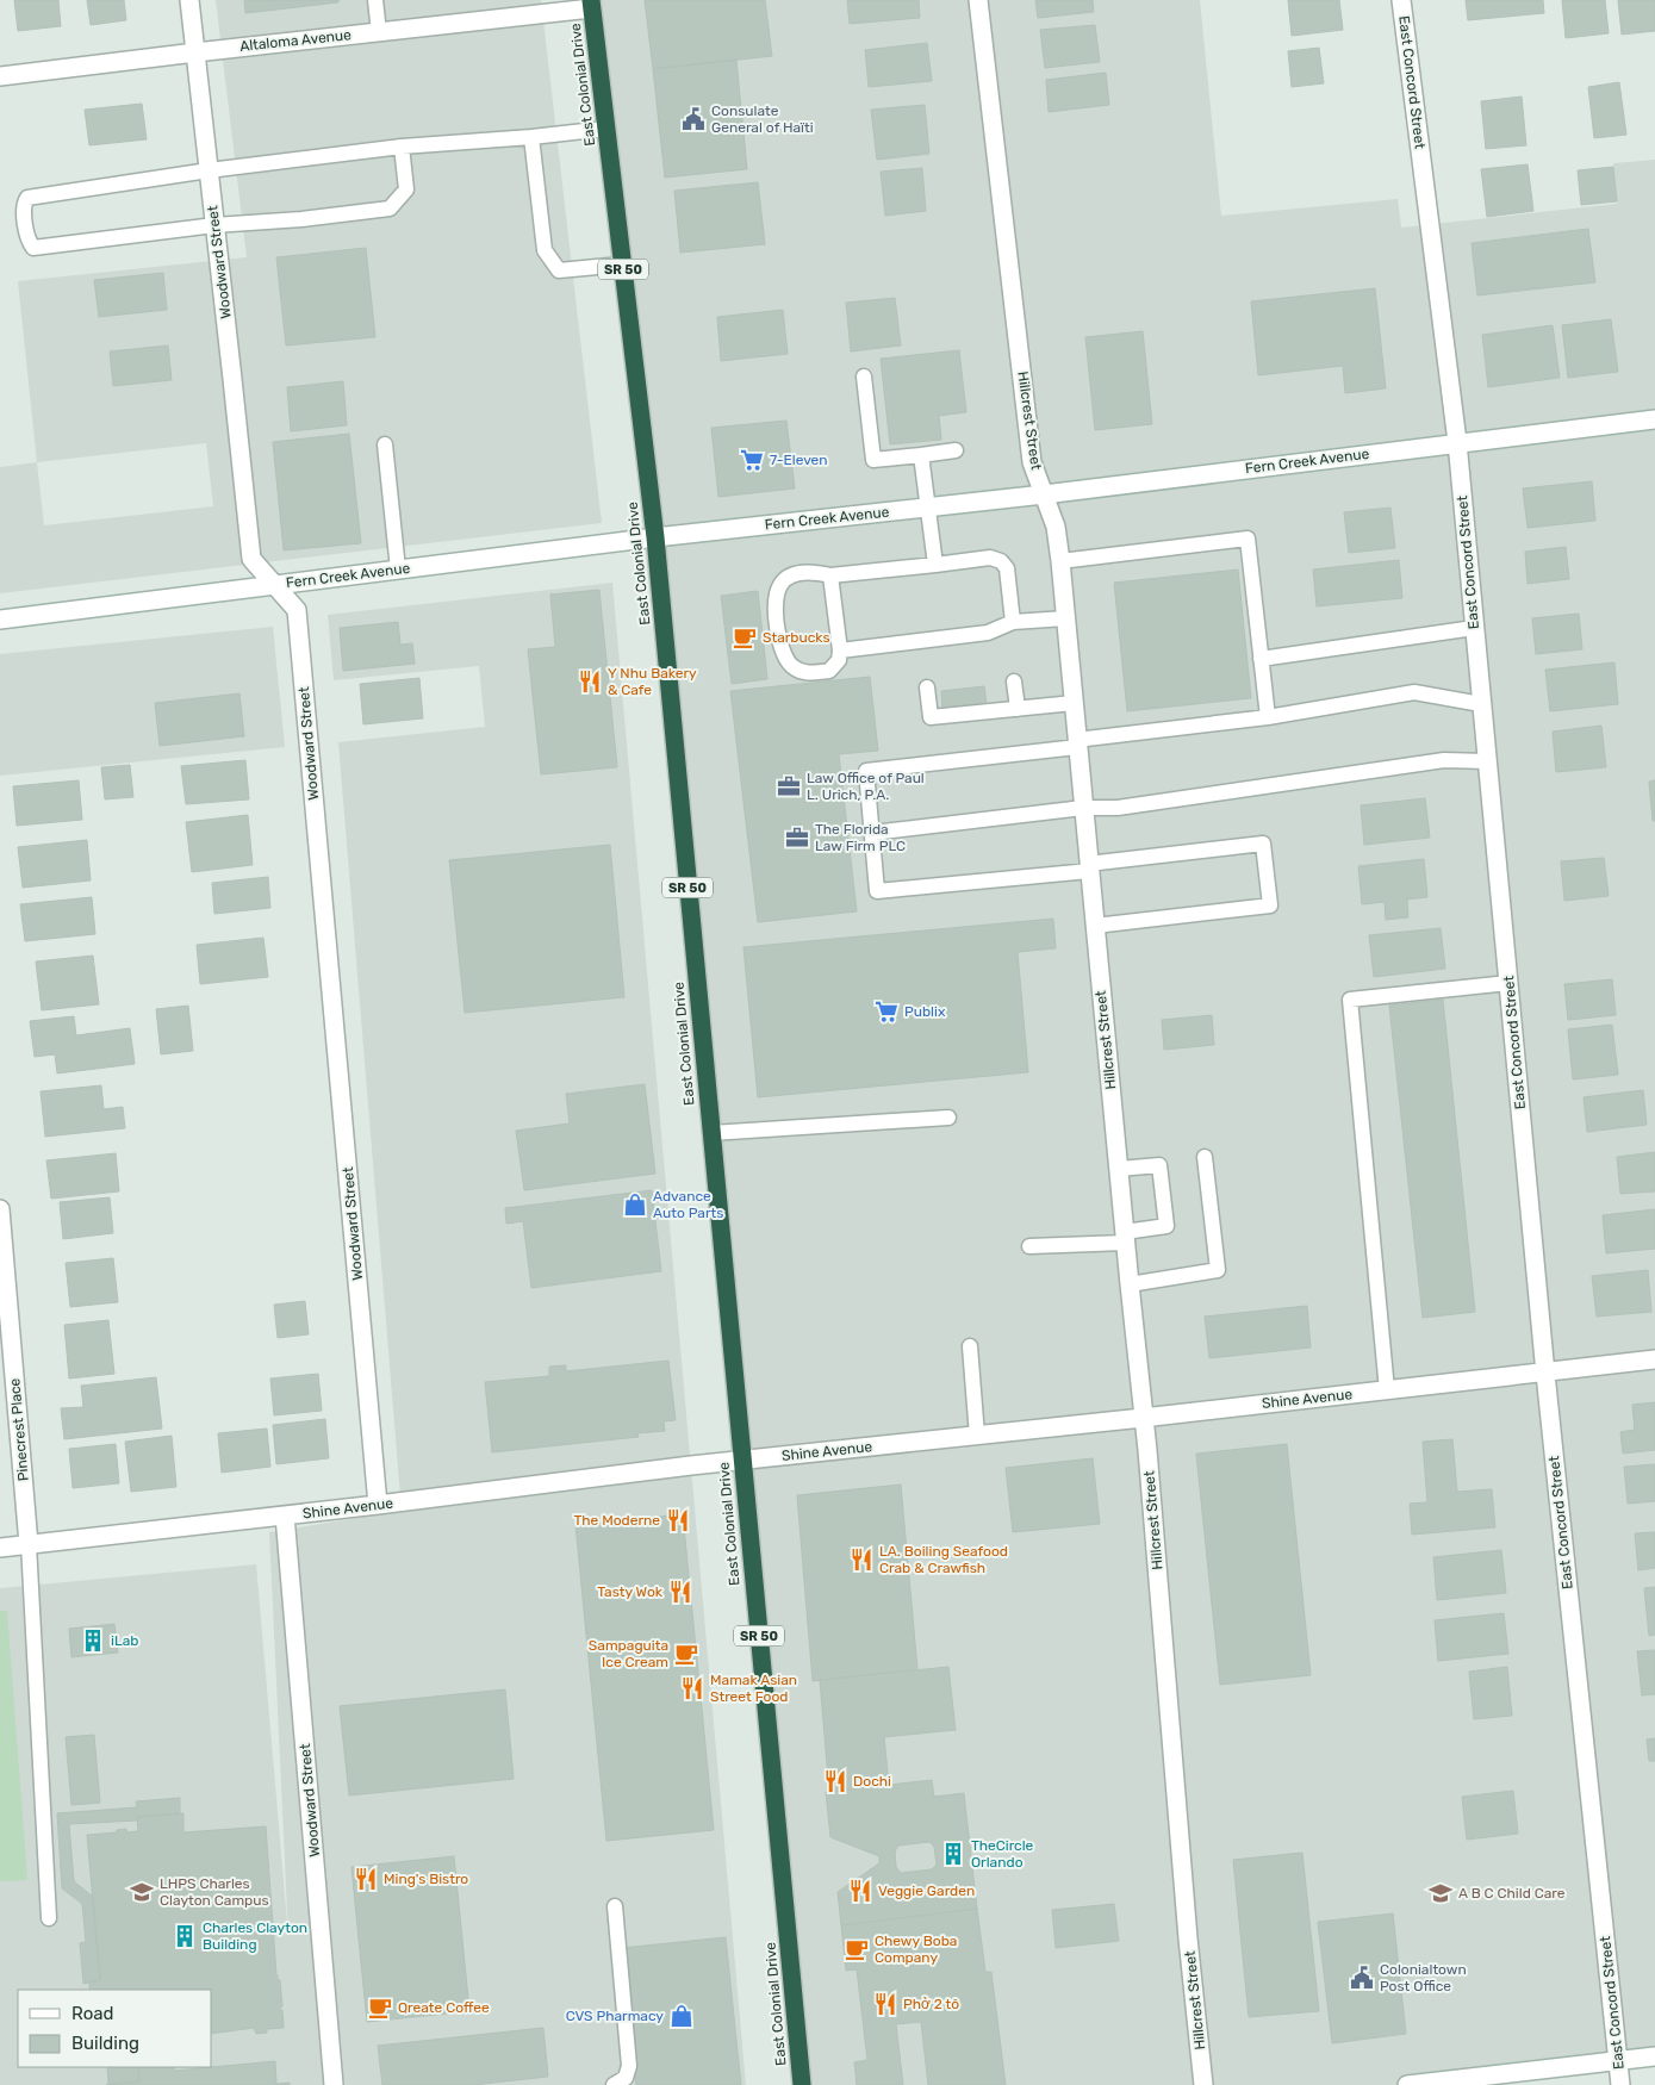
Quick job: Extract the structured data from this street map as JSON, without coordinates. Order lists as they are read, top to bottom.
{
  "streets": {
    "highway": ["East Colonial Drive", "SR 50"],
    "street": [
      "Altaloma Avenue",
      "East Concord Street",
      "Woodward Street",
      "Hillcrest Street",
      "Fern Creek Avenue",
      "Shine Avenue",
      "Pinecrest Place"
    ]
  },
  "crossings": [
    ["Altaloma Avenue", "East Colonial Drive"],
    ["Altaloma Avenue", "Woodward Street"],
    ["East Concord Street", "Fern Creek Avenue"],
    ["East Concord Street", "Shine Avenue"],
    ["East Colonial Drive", "Fern Creek Avenue"],
    ["East Colonial Drive", "Shine Avenue"],
    ["Woodward Street", "Fern Creek Avenue"],
    ["Woodward Street", "Shine Avenue"],
    ["Hillcrest Street", "Fern Creek Avenue"],
    ["Hillcrest Street", "Shine Avenue"],
    ["Shine Avenue", "Pinecrest Place"]
  ],
  "places": {
    "public building": ["Consulate General of Haïti", "Colonialtown Post Office"],
    "supermarket": ["7-Eleven", "Publix"],
    "cafe": [
      "Starbucks",
      "Sampaguita Ice Cream",
      "Chewy Boba Company",
      "Qreate Coffee"
    ],
    "restaurant": [
      "Y Nhu Bakery & Cafe",
      "The Moderne",
      "LA. Boiling Seafood Crab & Crawfish",
      "Tasty Wok",
      "Mamak Asian Street Food",
      "Dochi",
      "Ming's Bistro",
      "Veggie Garden",
      "Phở 2 tô"
    ],
    "office": ["Law Office of Paul L. Urich, P.A.", "The Florida Law Firm PLC"],
    "shop": ["Advance Auto Parts", "CVS Pharmacy"],
    "building": ["iLab", "TheCircle Orlando", "Charles Clayton Building"],
    "school or university": ["LHPS Charles Clayton Campus", "A B C Child Care"]
  },
  "legend": ["Road", "Building"]
}
